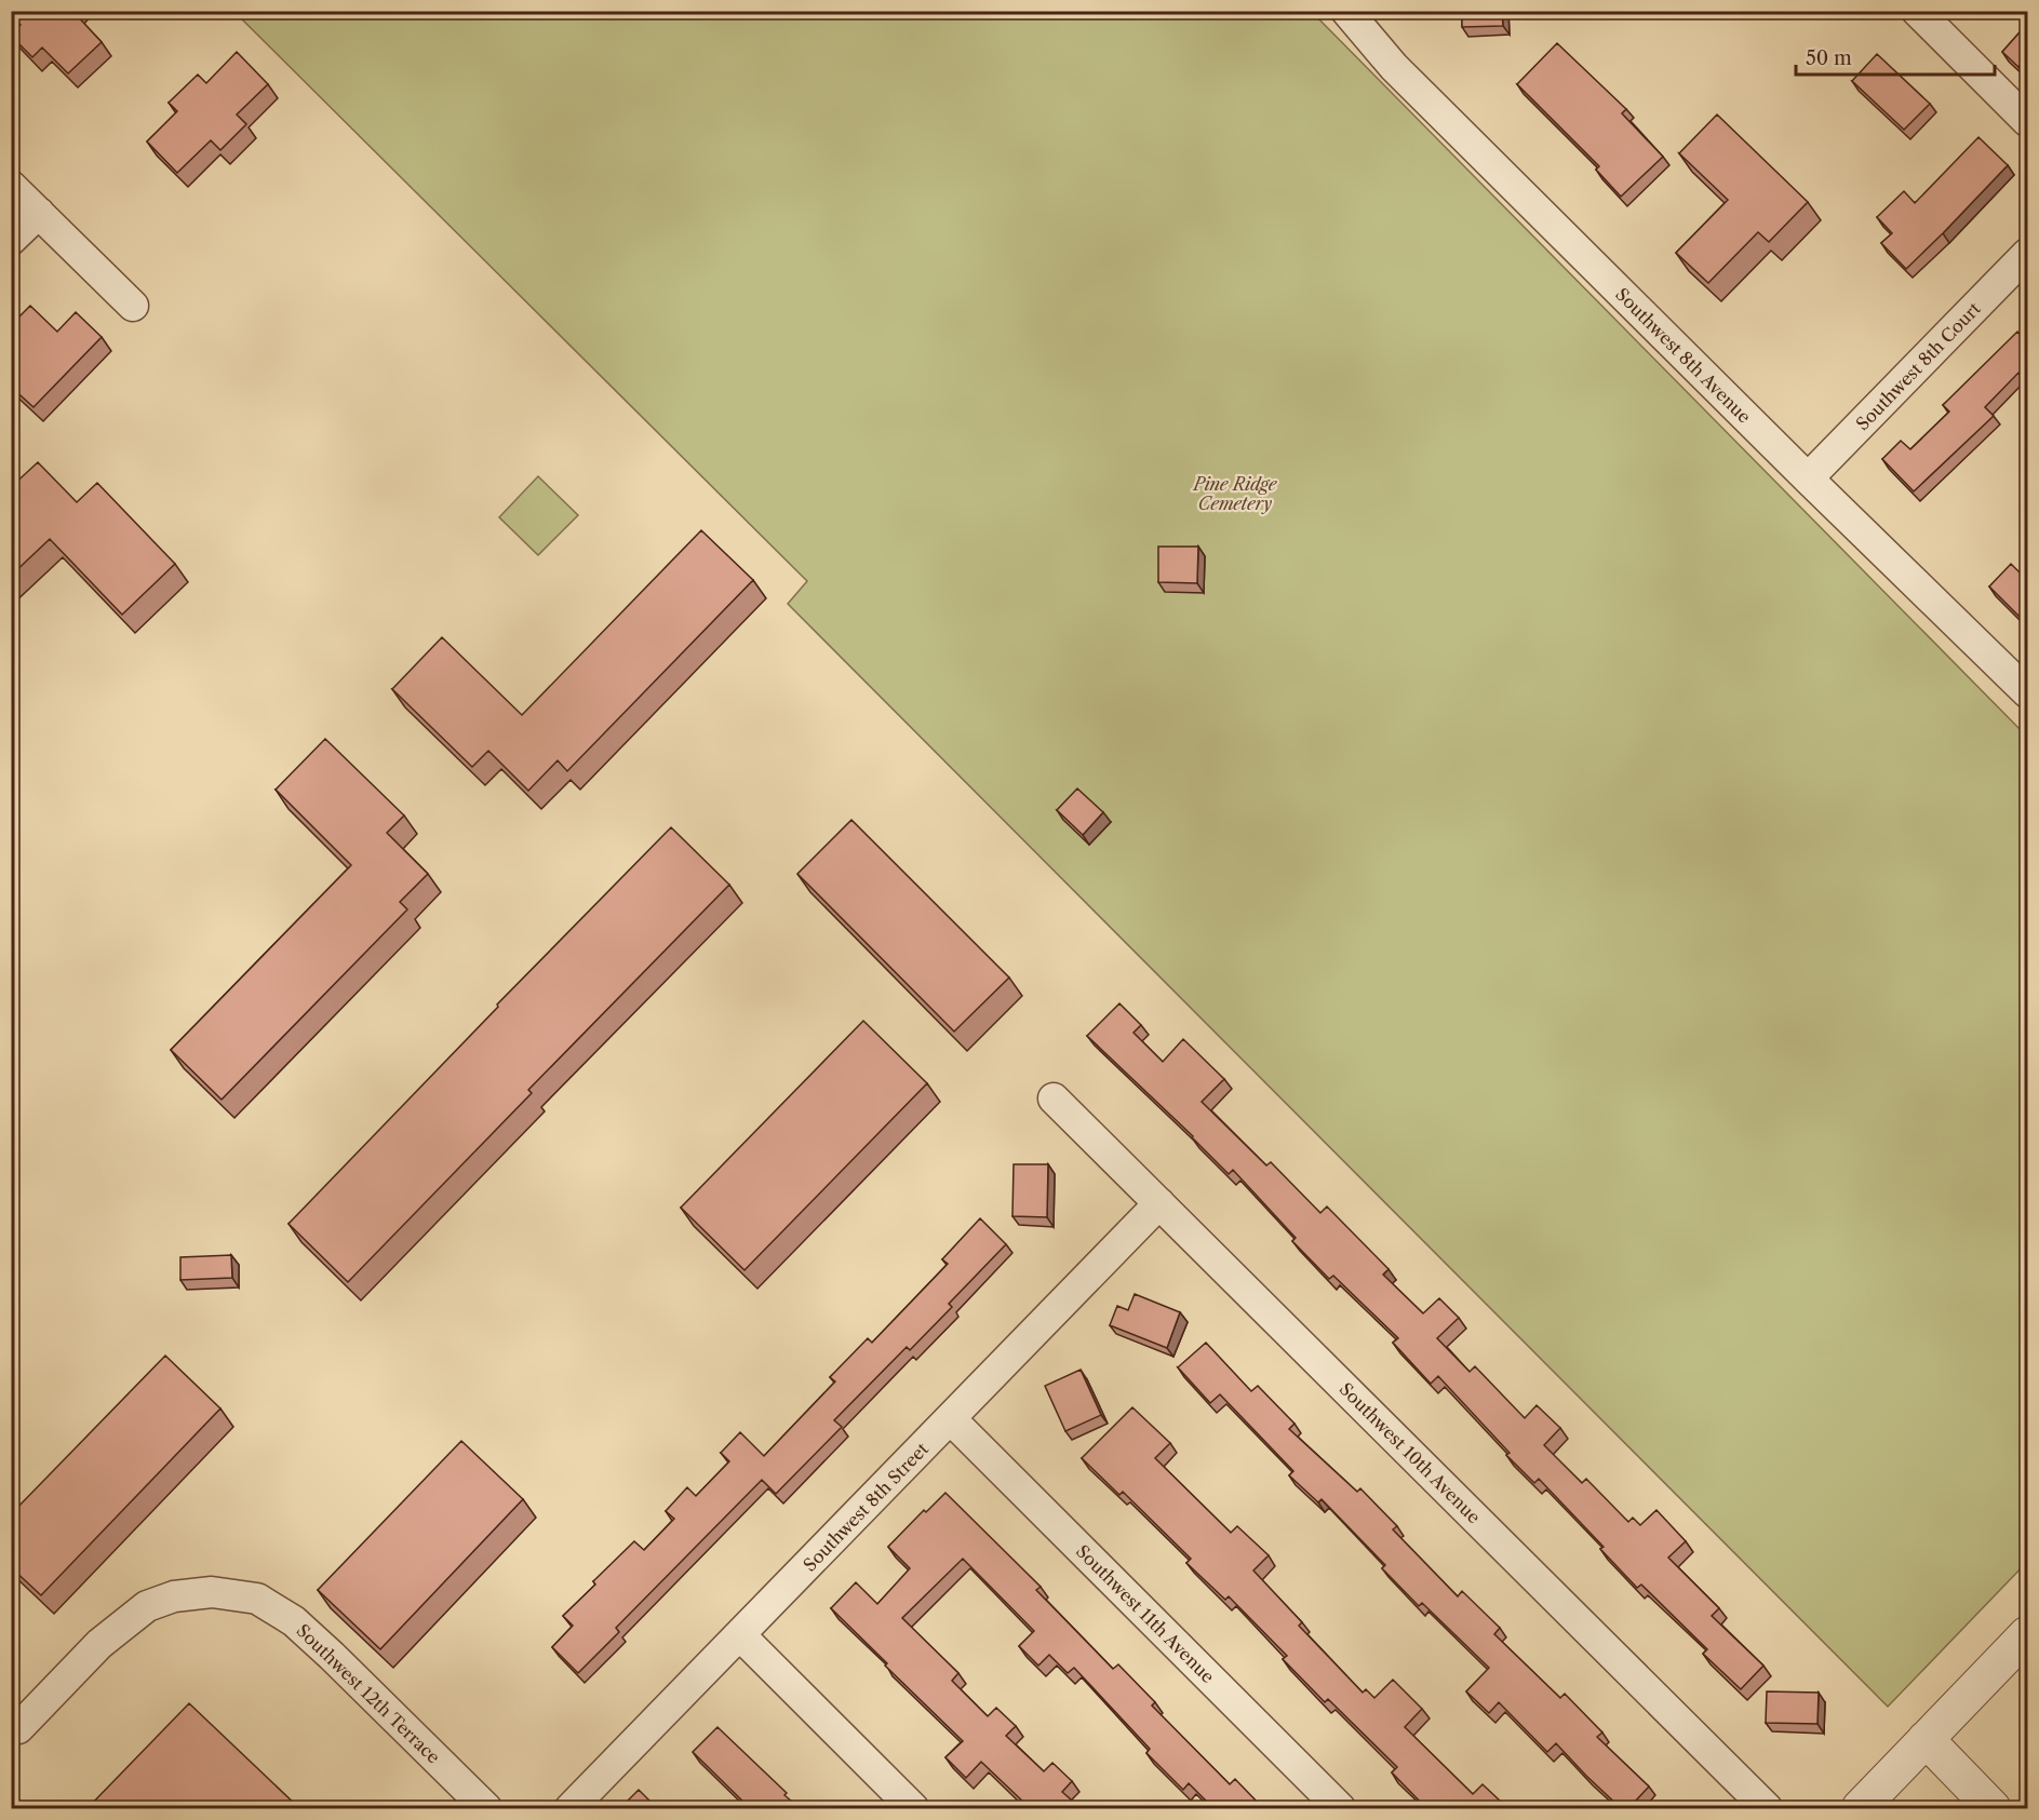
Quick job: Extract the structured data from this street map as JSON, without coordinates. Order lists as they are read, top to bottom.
{
  "streets": {
    "street": [
      "Southwest 8th Avenue",
      "Southwest 8th Court",
      "Southwest 10th Avenue",
      "Southwest 8th Street",
      "Southwest 11th Avenue",
      "Southwest 12th Terrace"
    ]
  },
  "crossings": [
    ["Southwest 8th Avenue", "Southwest 8th Court"],
    ["Southwest 10th Avenue", "Southwest 8th Street"],
    ["Southwest 8th Street", "Southwest 11th Avenue"]
  ],
  "parks": ["Pine Ridge Cemetery"],
  "scale_bar": "50 m"
}
